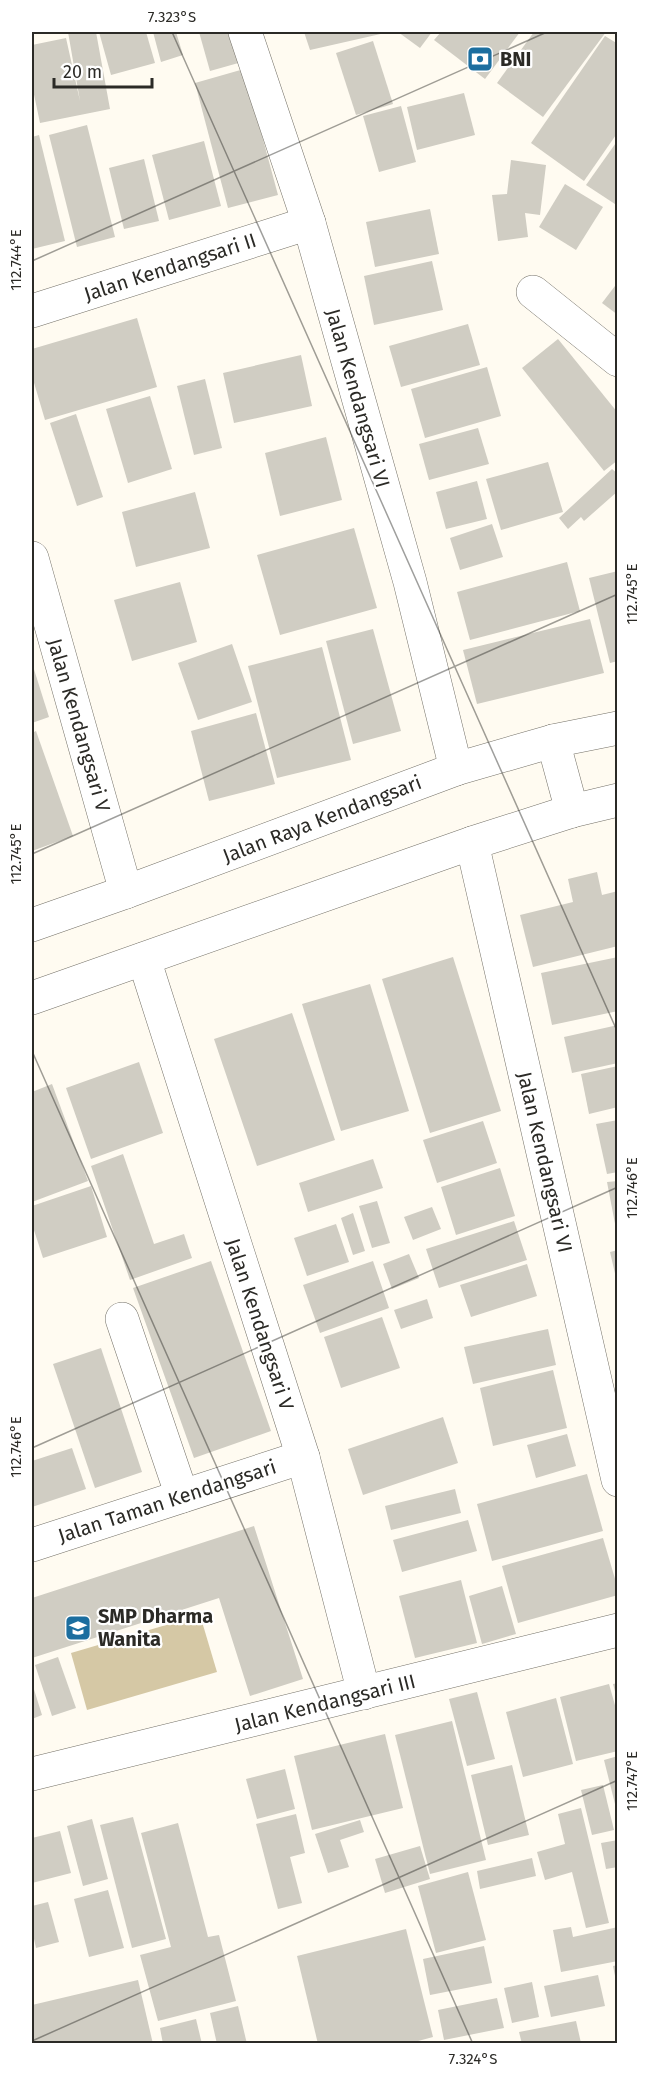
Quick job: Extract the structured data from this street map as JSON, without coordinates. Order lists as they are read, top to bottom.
{
  "streets": {
    "street": [
      "Jalan Kendangsari II",
      "Jalan Kendangsari VI",
      "Jalan Kendangsari V",
      "Jalan Raya Kendangsari",
      "Jalan Taman Kendangsari",
      "Jalan Kendangsari III"
    ]
  },
  "crossings": [
    ["Jalan Kendangsari II", "Jalan Kendangsari VI"],
    ["Jalan Kendangsari VI", "Jalan Raya Kendangsari"],
    ["Jalan Kendangsari V", "Jalan Raya Kendangsari"],
    ["Jalan Kendangsari V", "Jalan Taman Kendangsari"],
    ["Jalan Kendangsari V", "Jalan Kendangsari III"]
  ],
  "places": {
    "bank": ["BNI"],
    "school or university": ["SMP Dharma Wanita"]
  },
  "scale_bar": "20 m",
  "coordinates": [
    "7.323°S",
    "112.744°E",
    "112.745°E",
    "112.746°E",
    "112.747°E",
    "7.324°S"
  ]
}
